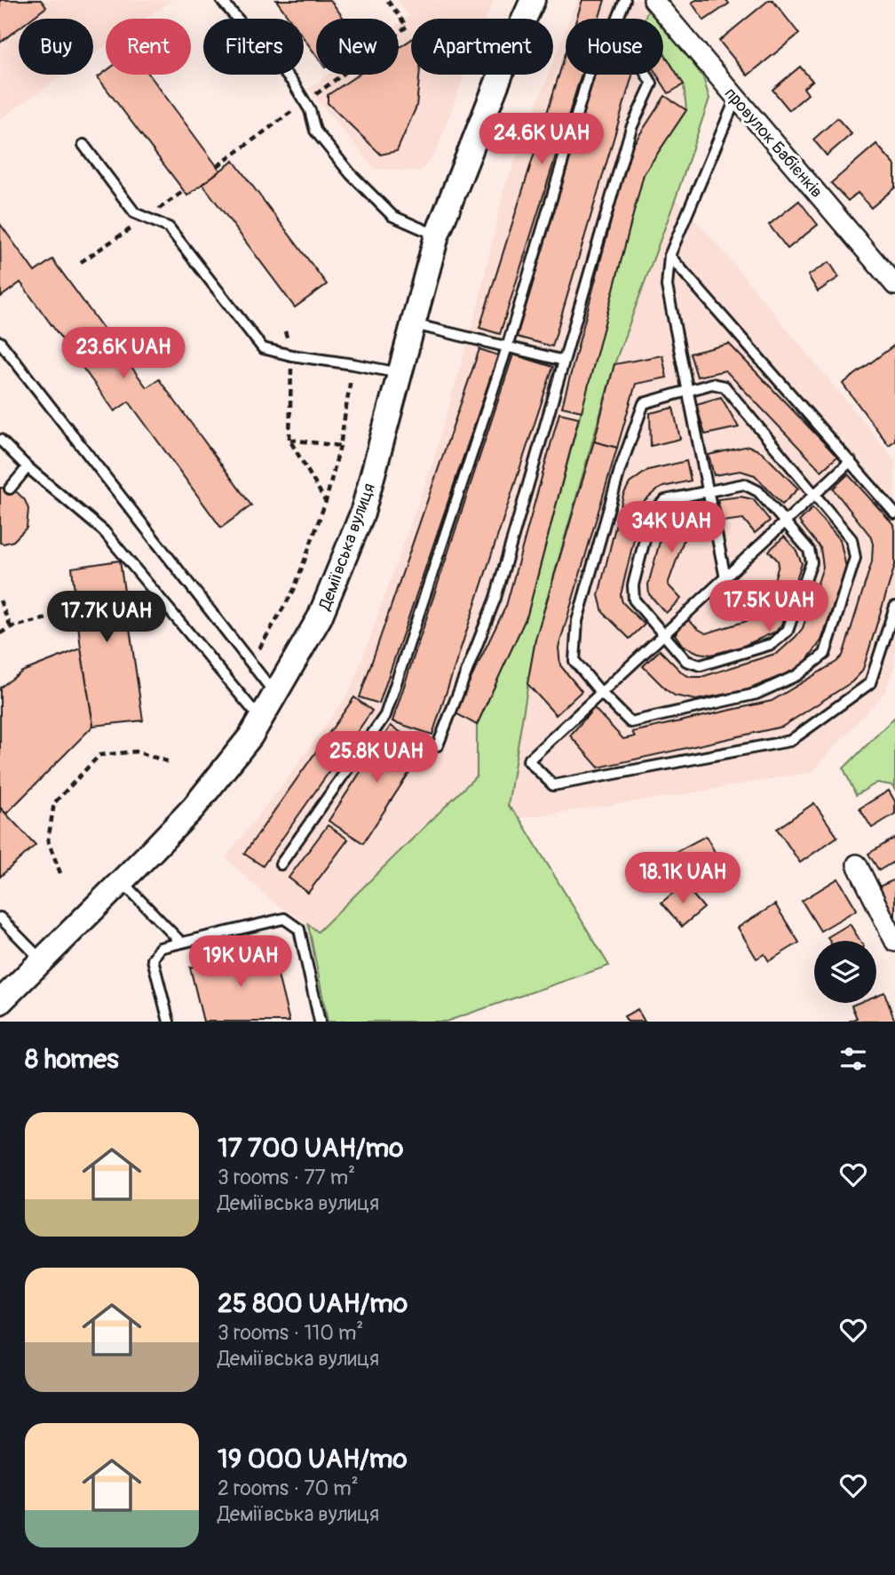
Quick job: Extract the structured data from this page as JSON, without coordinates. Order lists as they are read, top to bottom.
{
  "streets": {
    "street": ["провулок Бабієнків", "Деміївська вулиця"]
  },
  "page": {
    "chip": [
      "Buy",
      "Rent",
      "Filters",
      "New",
      "Apartment",
      "House"
    ],
    "price": [
      "24.6K UAH",
      "23.6K UAH",
      "34K UAH",
      "17.5K UAH",
      "17.7K UAH",
      "25.8K UAH",
      "18.1K UAH",
      "19K UAH"
    ],
    "heading": "8 homes",
    "list": [
      {
        "name": "17 700 UAH/mo",
        "note": "3 rooms · 77 m² · Деміївська вулиця"
      },
      {
        "name": "25 800 UAH/mo",
        "note": "3 rooms · 110 m² · Деміївська вулиця"
      },
      {
        "name": "19 000 UAH/mo",
        "note": "2 rooms · 70 m² · Деміївська вулиця"
      }
    ]
  }
}
